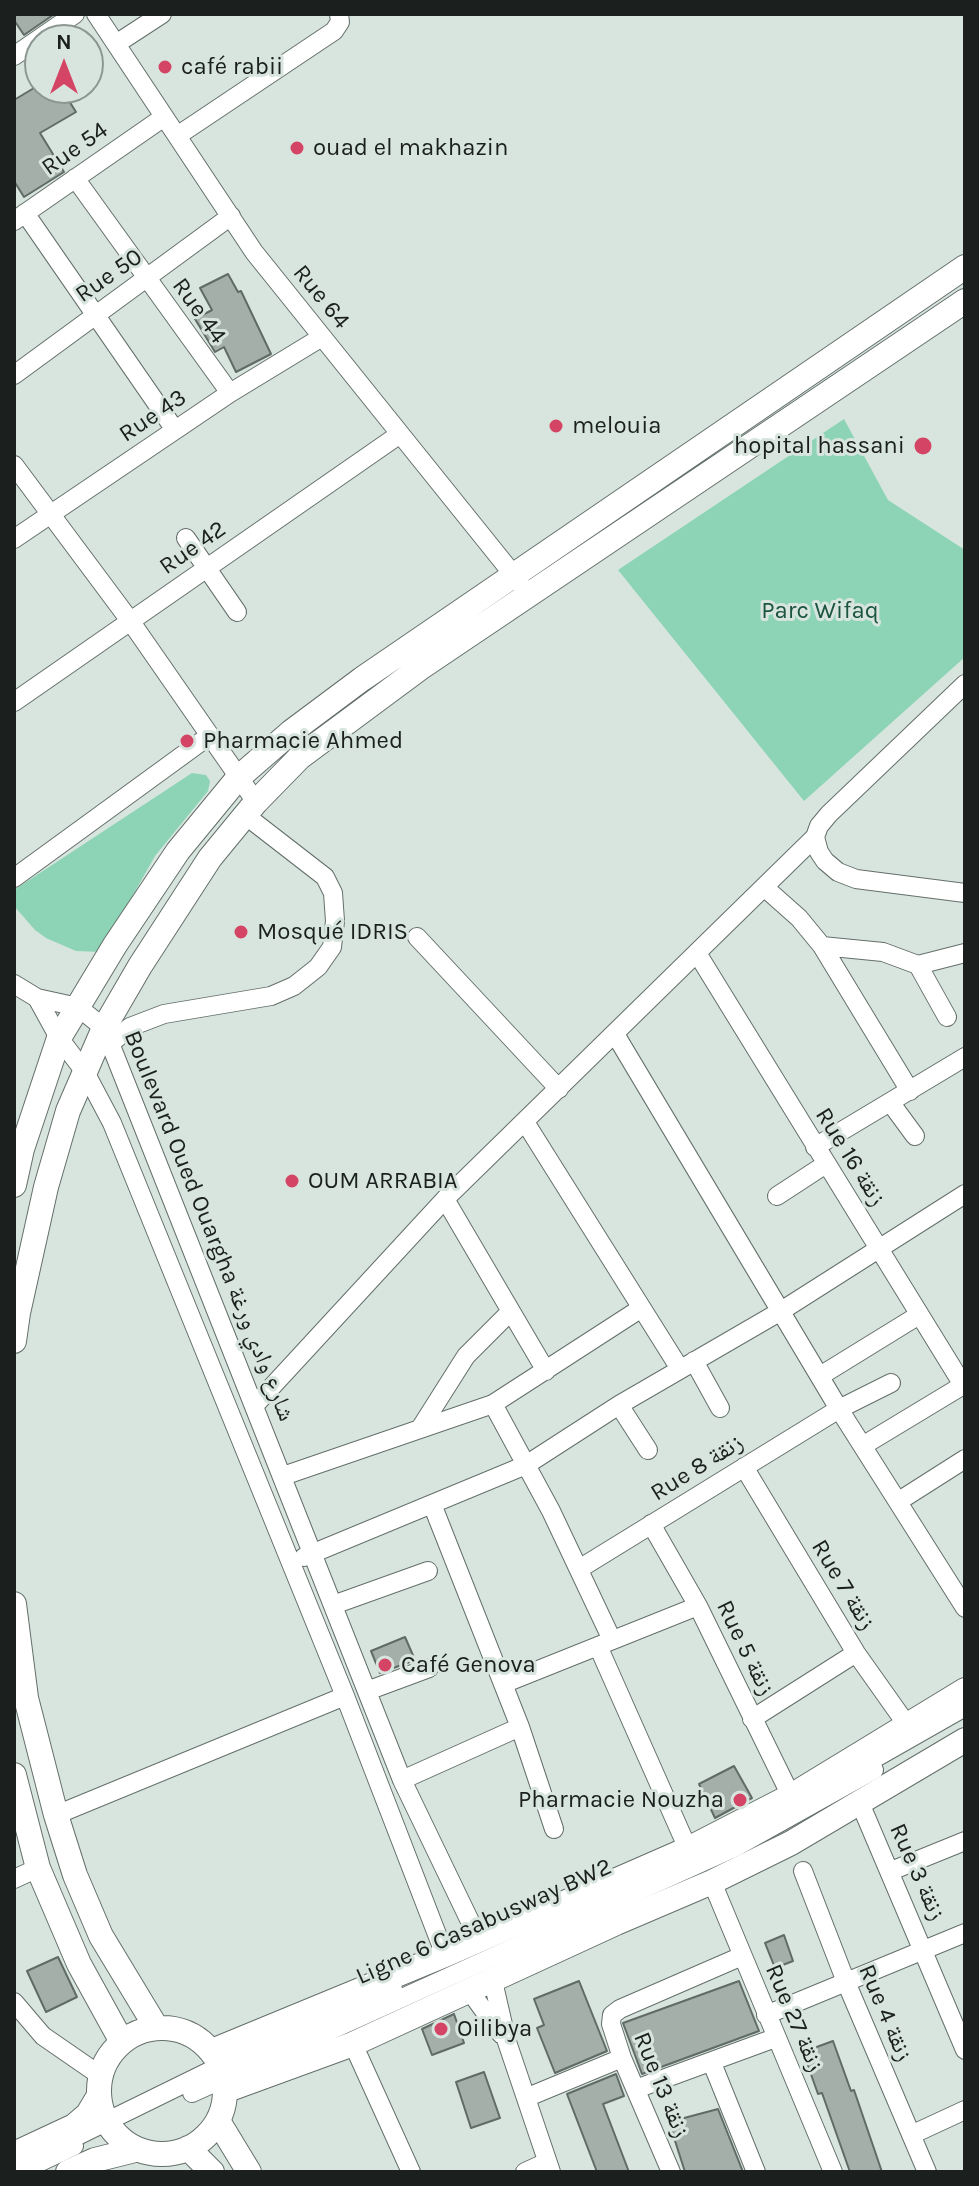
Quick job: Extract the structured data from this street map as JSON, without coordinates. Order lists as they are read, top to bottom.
{
  "streets": {
    "street": [
      "Rue 54",
      "Rue 50",
      "Rue 64",
      "Rue 44",
      "Rue 43",
      "Rue 42",
      "Rue 16 زنقة",
      "Boulevard Oued Ouargha شارع وادي ورغة",
      "Rue 8 زنقة",
      "Rue 7 زنقة",
      "Rue 5 زنقة",
      "Rue 3 زنقة",
      "Ligne 6 Casabusway BW2",
      "Rue 4 زنقة",
      "Rue 27 زنقة",
      "Rue 13 زنقة"
    ]
  },
  "crossings": [
    ["Rue 54", "Rue 64"],
    ["Rue 54", "Rue 44"],
    ["Rue 50", "Rue 64"],
    ["Rue 50", "Rue 44"],
    ["Rue 64", "Rue 43"],
    ["Rue 64", "Rue 42"],
    ["Rue 44", "Rue 43"],
    ["Rue 8 زنقة", "Rue 7 زنقة"],
    ["Rue 8 زنقة", "Rue 5 زنقة"],
    ["Rue 27 زنقة", "Rue 13 زنقة"]
  ],
  "parks": ["Parc Wifaq"],
  "places": [
    "café rabii",
    "ouad el makhazin",
    "melouia",
    "hopital hassani",
    "Pharmacie Ahmed",
    "Mosqué IDRIS",
    "OUM ARRABIA",
    "Café Genova",
    "Pharmacie Nouzha",
    "Oilibya"
  ],
  "north": "top"
}
